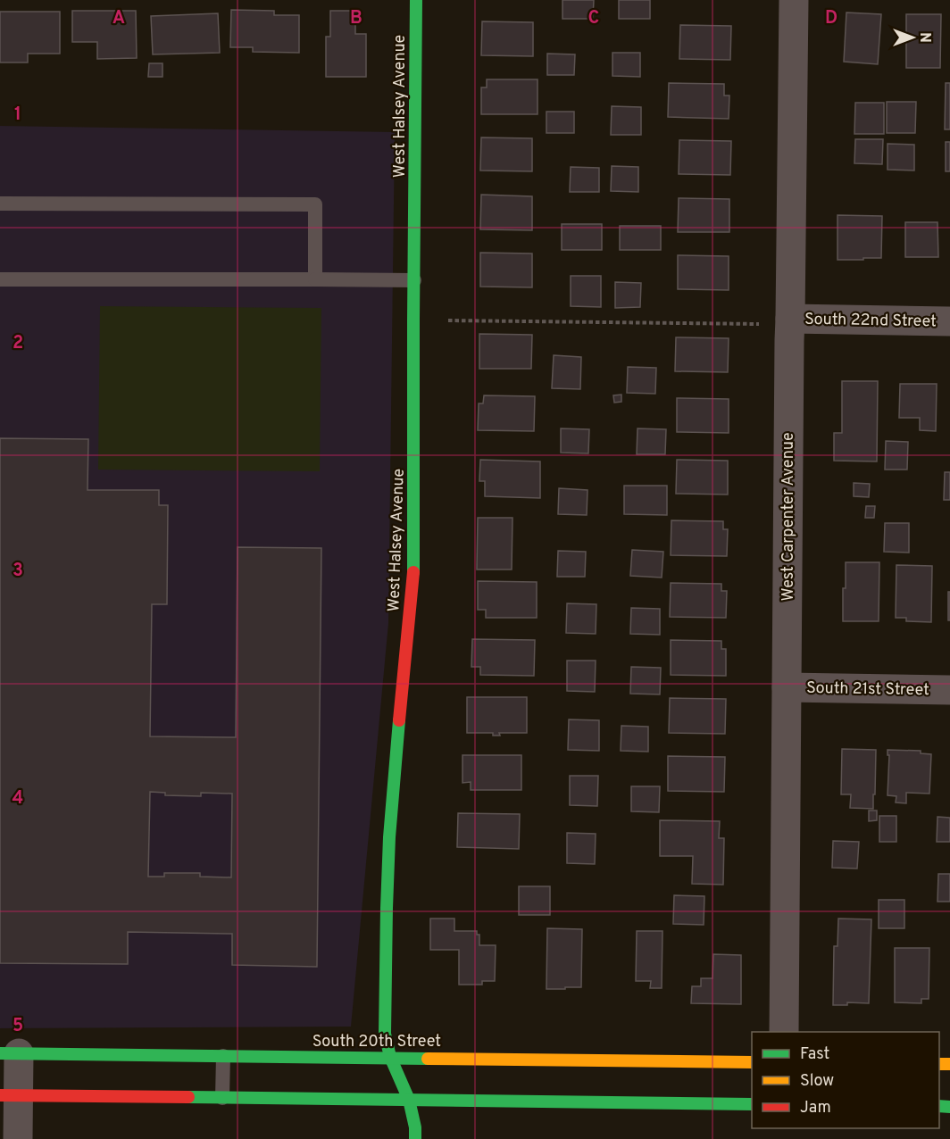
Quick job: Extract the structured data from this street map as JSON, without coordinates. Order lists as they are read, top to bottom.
{
  "streets": {
    "street": [
      "West Halsey Avenue",
      "South 22nd Street",
      "West Carpenter Avenue",
      "South 21st Street",
      "South 20th Street"
    ]
  },
  "crossings": [
    ["West Halsey Avenue", "South 20th Street"],
    ["South 22nd Street", "West Carpenter Avenue"],
    ["West Carpenter Avenue", "South 21st Street"]
  ],
  "legend": ["Fast", "Slow", "Jam"],
  "north": "right",
  "grid": {
    "columns": [
      "A",
      "B",
      "C",
      "D"
    ],
    "rows": [
      "1",
      "2",
      "3",
      "4",
      "5"
    ]
  }
}
